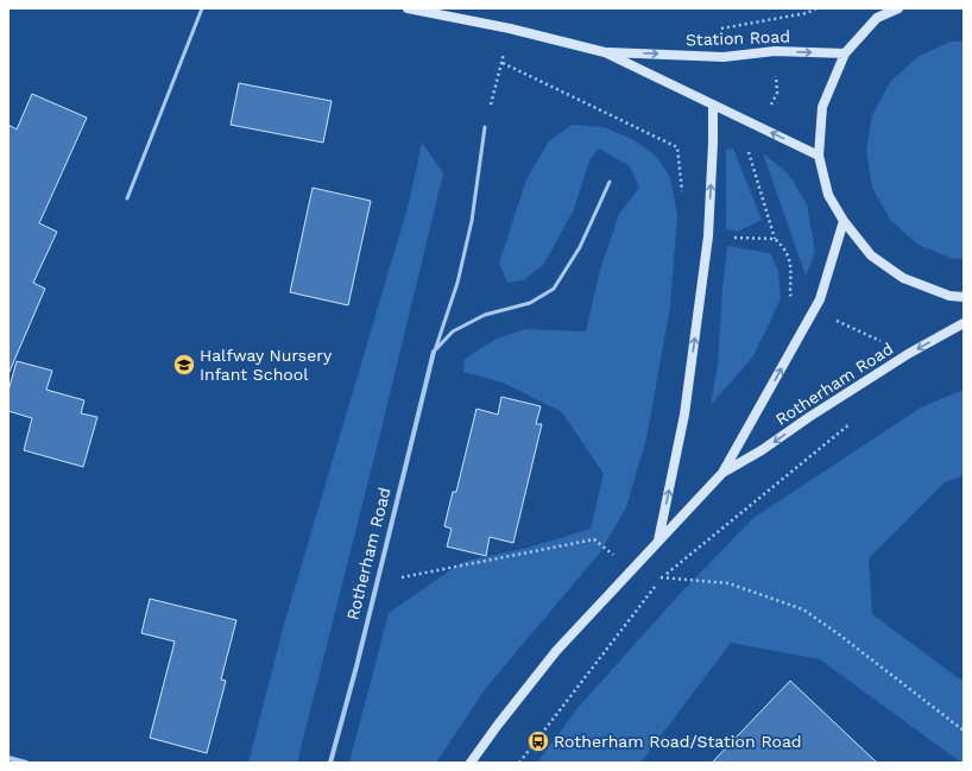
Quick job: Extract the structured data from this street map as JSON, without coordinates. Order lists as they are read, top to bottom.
{
  "streets": {
    "main road": ["Station Road", "Rotherham Road"]
  },
  "places": {
    "school or university": ["Halfway Nursery Infant School"],
    "bus stop": ["Rotherham Road/Station Road"]
  }
}
